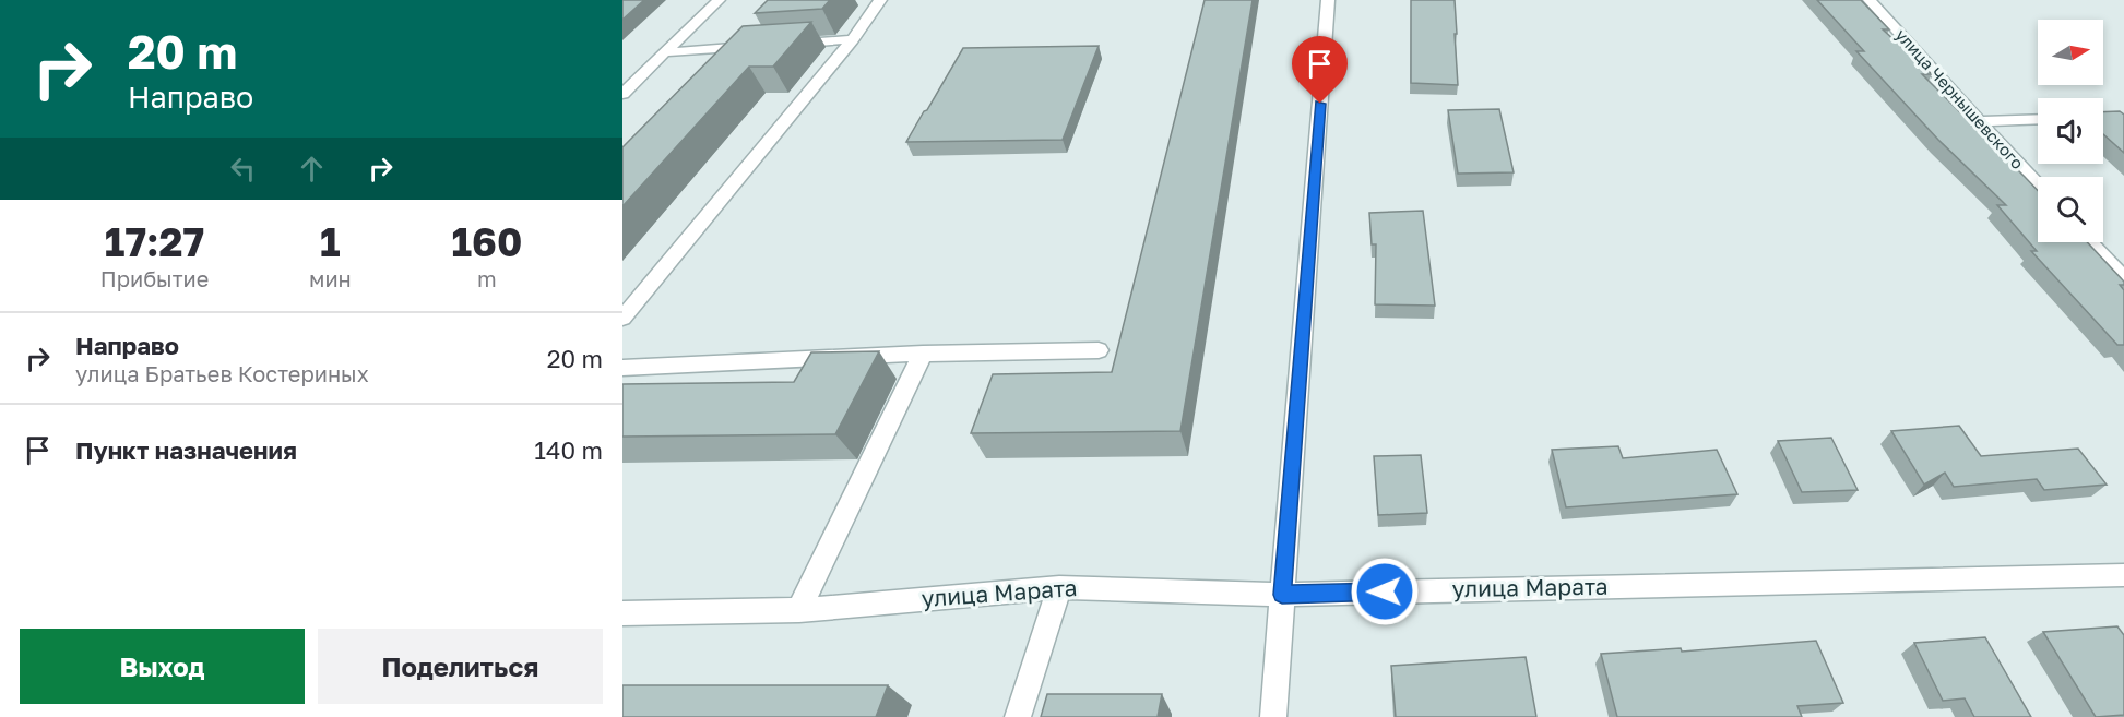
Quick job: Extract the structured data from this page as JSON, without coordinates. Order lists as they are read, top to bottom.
{
  "streets": {
    "street": ["улица Чернышевского", "улица Марата"]
  },
  "north": "right",
  "page": {
    "turn": ["20 m", "Направо"],
    "eta": [
      "17:27",
      "Прибытие",
      "1",
      "мин",
      "160",
      "m"
    ],
    "list": [
      {
        "name": "Направо",
        "note": "улица Братьев Костериных",
        "value": "20 m"
      },
      {
        "name": "Пункт назначения",
        "value": "140 m"
      }
    ],
    "buttons": ["Выход", "Поделиться"]
  }
}
